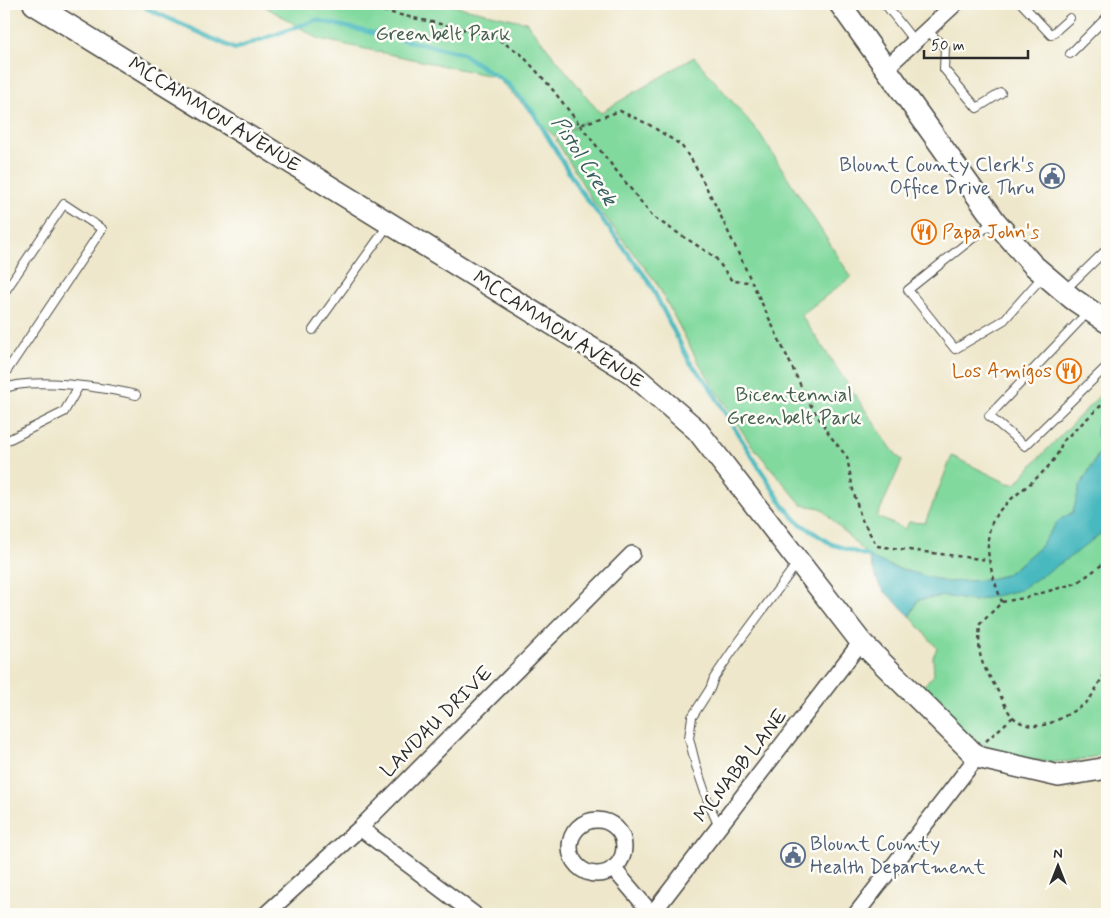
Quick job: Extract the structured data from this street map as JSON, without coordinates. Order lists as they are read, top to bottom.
{
  "streets": {
    "street": ["MCCAMMON AVENUE", "LANDAU DRIVE", "MCNABB LANE"]
  },
  "crossings": [
    ["MCCAMMON AVENUE", "MCNABB LANE"]
  ],
  "water": ["Pistol Creek"],
  "parks": ["Greenbelt Park", "Bicentennial Greenbelt Park"],
  "places": {
    "public building": ["Blount County Clerk's Office Drive Thru", "Blount County Health Department"],
    "restaurant": ["Papa John's", "Los Amigos"]
  },
  "scale_bar": "50 m",
  "north": "top"
}
